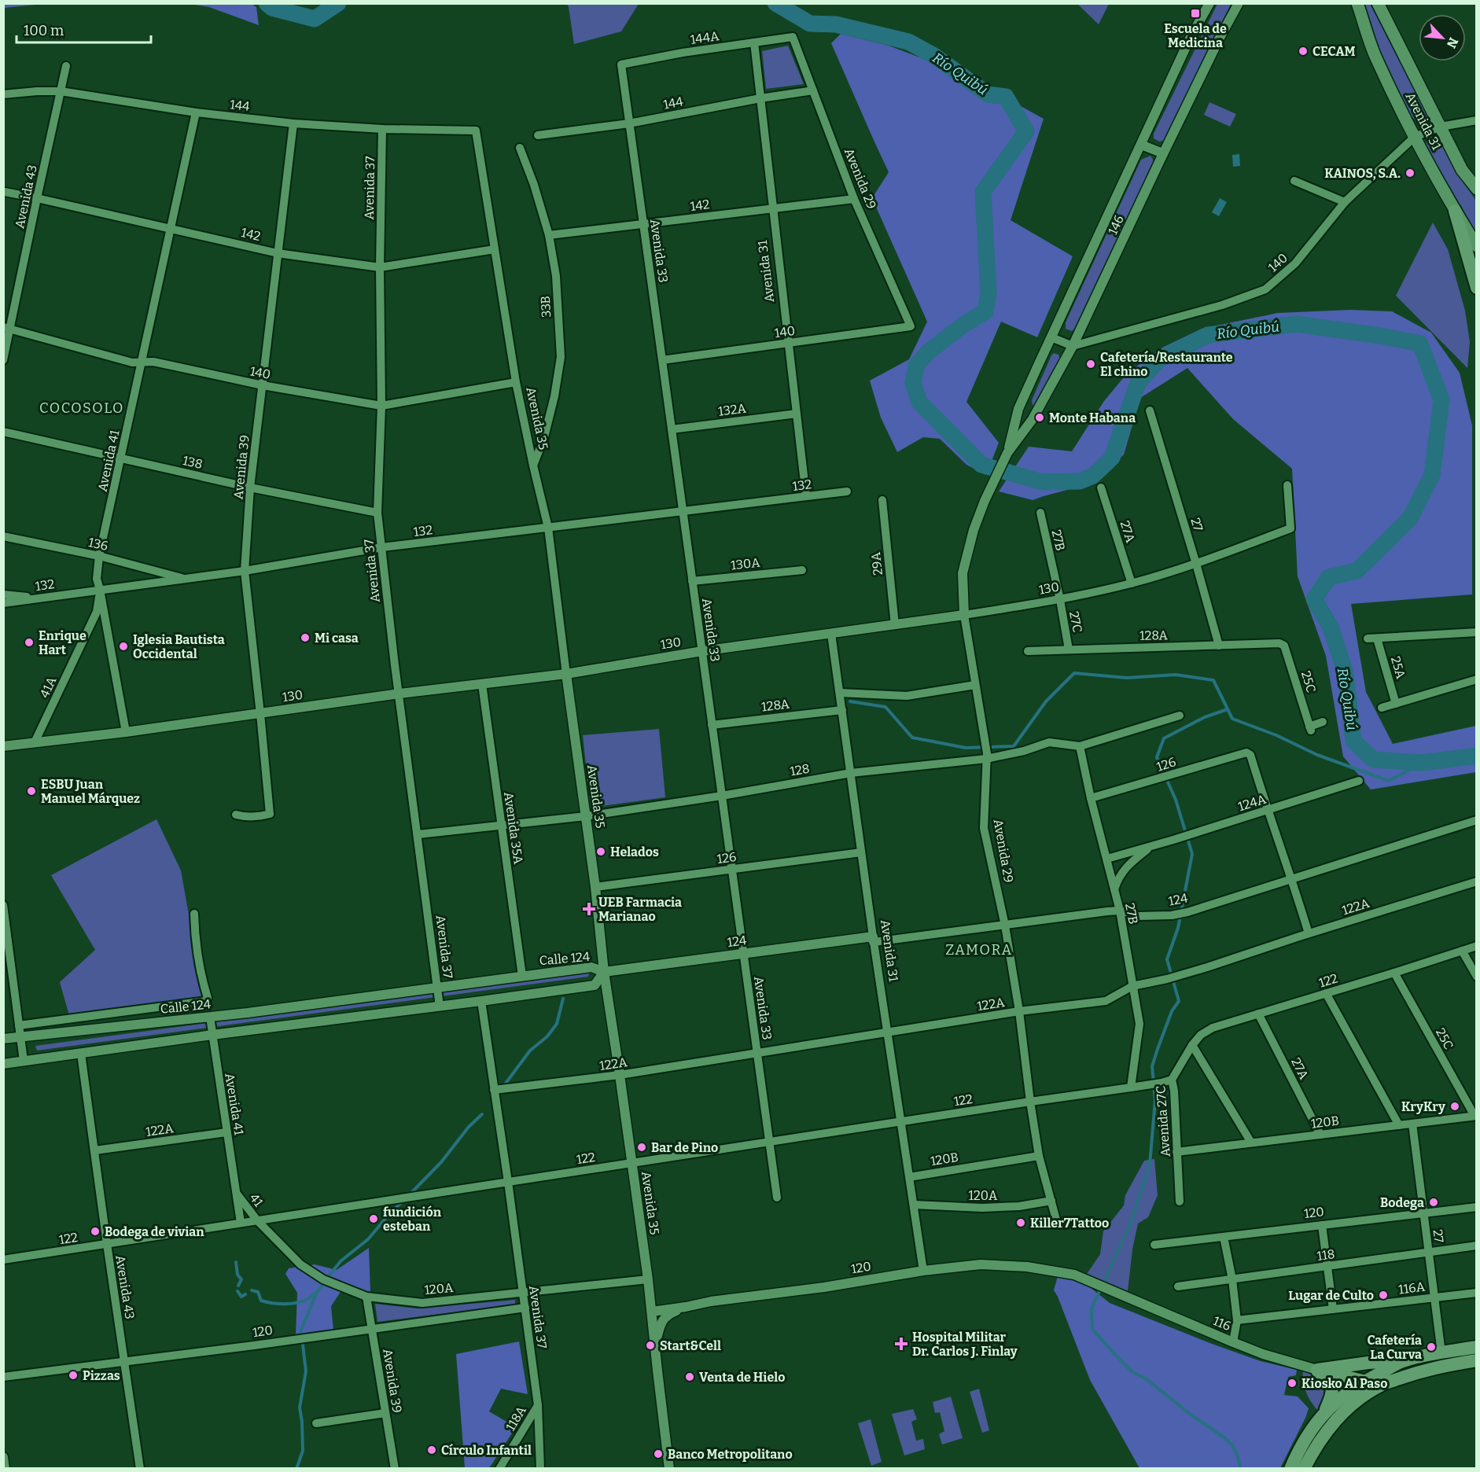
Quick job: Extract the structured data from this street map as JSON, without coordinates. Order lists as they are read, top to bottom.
{
  "streets": {
    "main road": ["Avenida 31"],
    "street": [
      "144A",
      "144",
      "Avenida 29",
      "Avenida 37",
      "Avenida 43",
      "142",
      "146",
      "Avenida 33",
      "140",
      "33B",
      "132A",
      "Avenida 35",
      "Avenida 41",
      "138",
      "Avenida 39",
      "132",
      "27",
      "27A",
      "27B",
      "136",
      "130A",
      "29A",
      "130",
      "27C",
      "128A",
      "25A",
      "25C",
      "41A",
      "126",
      "128",
      "124A",
      "Avenida 35A",
      "124",
      "122A",
      "Calle 124",
      "122",
      "Avenida 27C",
      "120B",
      "120A",
      "41",
      "120",
      "118",
      "116A",
      "116",
      "118A"
    ]
  },
  "crossings": [
    ["144A", "Avenida 31"],
    ["144A", "Avenida 29"],
    ["144A", "Avenida 33"],
    ["144", "Avenida 31"],
    ["144", "Avenida 29"],
    ["144", "Avenida 37"],
    ["144", "Avenida 43"],
    ["144", "Avenida 33"],
    ["144", "Avenida 35"],
    ["144", "Avenida 41"],
    ["144", "Avenida 39"],
    ["Avenida 31", "142"],
    ["Avenida 31", "140"],
    ["Avenida 31", "132A"],
    ["Avenida 31", "132"],
    ["Avenida 31", "130"],
    ["Avenida 31", "128A"],
    ["Avenida 31", "126"],
    ["Avenida 31", "128"],
    ["Avenida 31", "124"],
    ["Avenida 31", "122A"],
    ["Avenida 31", "122"],
    ["Avenida 31", "120B"],
    ["Avenida 31", "120A"],
    ["Avenida 31", "120"],
    ["Avenida 29", "142"],
    ["Avenida 29", "146"],
    ["Avenida 29", "140"],
    ["Avenida 29", "130"],
    ["Avenida 29", "128"],
    ["Avenida 29", "124"],
    ["Avenida 29", "122A"],
    ["Avenida 29", "122"],
    ["Avenida 29", "120B"],
    ["Avenida 29", "120A"],
    ["Avenida 37", "142"],
    ["Avenida 37", "140"],
    ["Avenida 37", "138"],
    ["Avenida 37", "132"],
    ["Avenida 37", "130"],
    ["Avenida 37", "128"],
    ["Avenida 37", "122A"],
    ["Avenida 37", "Calle 124"],
    ["Avenida 37", "122"],
    ["Avenida 37", "120A"],
    ["Avenida 37", "120"],
    ["Avenida 37", "118A"],
    ["Avenida 43", "142"],
    ["Avenida 43", "140"],
    ["Avenida 43", "122A"],
    ["Avenida 43", "Calle 124"],
    ["Avenida 43", "122"],
    ["Avenida 43", "120"],
    ["142", "Avenida 33"],
    ["142", "33B"],
    ["142", "Avenida 35"],
    ["142", "Avenida 41"],
    ["142", "Avenida 39"],
    ["146", "140"],
    ["Avenida 33", "140"],
    ["Avenida 33", "132A"],
    ["Avenida 33", "132"],
    ["Avenida 33", "130A"],
    ["Avenida 33", "130"],
    ["Avenida 33", "128A"],
    ["Avenida 33", "126"],
    ["Avenida 33", "128"],
    ["Avenida 33", "124"],
    ["Avenida 33", "122A"],
    ["Avenida 33", "122"],
    ["140", "Avenida 35"],
    ["140", "Avenida 41"],
    ["140", "Avenida 39"],
    ["33B", "Avenida 35"],
    ["Avenida 35", "132"],
    ["Avenida 35", "130"],
    ["Avenida 35", "126"],
    ["Avenida 35", "128"],
    ["Avenida 35", "124"],
    ["Avenida 35", "122A"],
    ["Avenida 35", "Calle 124"],
    ["Avenida 35", "122"],
    ["Avenida 35", "120A"],
    ["Avenida 35", "120"],
    ["Avenida 41", "138"],
    ["Avenida 41", "132"],
    ["Avenida 41", "136"],
    ["Avenida 41", "130"],
    ["Avenida 41", "41A"],
    ["Avenida 41", "122A"],
    ["Avenida 41", "Calle 124"],
    ["Avenida 41", "41"],
    ["138", "Avenida 39"],
    ["Avenida 39", "132"],
    ["Avenida 39", "130"],
    ["Avenida 39", "120A"],
    ["Avenida 39", "120"],
    ["132", "136"],
    ["132", "41A"],
    ["27", "130"],
    ["27", "128A"],
    ["27", "120B"],
    ["27", "120"],
    ["27", "118"],
    ["27", "116A"],
    ["27A", "130"],
    ["27A", "122"],
    ["27A", "120B"],
    ["27B", "130"],
    ["27B", "27C"],
    ["27B", "126"],
    ["27B", "128"],
    ["27B", "124A"],
    ["27B", "124"],
    ["27B", "122A"],
    ["27B", "122"],
    ["29A", "130"],
    ["130", "27C"],
    ["130", "41A"],
    ["130", "Avenida 35A"],
    ["27C", "128A"],
    ["128A", "25C"],
    ["25C", "122"],
    ["25C", "120B"],
    ["126", "124A"],
    ["128", "Avenida 35A"],
    ["Avenida 35A", "Calle 124"],
    ["124", "Calle 124"],
    ["122", "Avenida 27C"],
    ["122", "120A"],
    ["122", "41"],
    ["Avenida 27C", "120B"],
    ["120A", "41"],
    ["120", "116"]
  ],
  "districts": ["COCOSOLO", "ZAMORA"],
  "water": ["Río Quibú"],
  "places": {
    "transit": ["Escuela de Medicina"],
    "other": [
      "CECAM",
      "KAINOS, S.A.",
      "Cafetería/Restaurante El chino",
      "Monte Habana",
      "Mi casa",
      "Enrique Hart",
      "Iglesia Bautista Occidental",
      "ESBU Juan Manuel Márquez",
      "Helados",
      "KryKry",
      "Bar de Pino",
      "Bodega",
      "fundición esteban",
      "Killer7Tattoo",
      "Bodega de vivian",
      "Lugar de Culto",
      "Start&Cell",
      "Cafetería La Curva",
      "Pizzas",
      "Venta de Hielo",
      "Kiosko Al Paso",
      "Círculo Infantil",
      "Banco Metropolitano"
    ],
    "health": ["UEB Farmacia Marianao", "Hospital Militar Dr. Carlos J. Finlay"]
  },
  "scale_bar": "100 m",
  "north": "bottom right"
}
